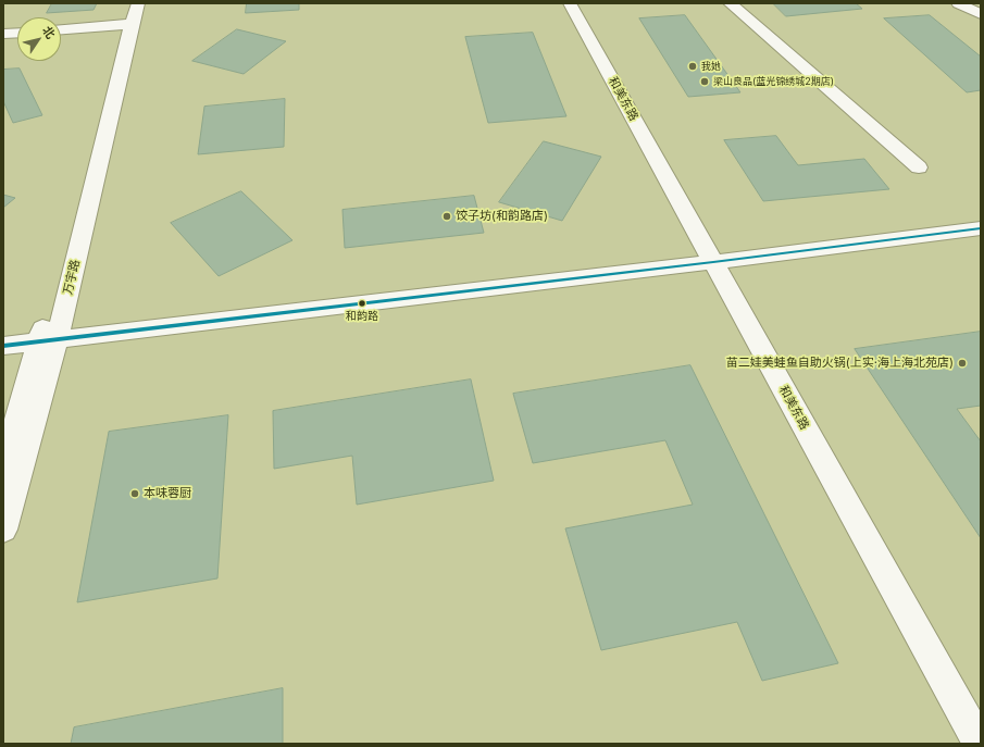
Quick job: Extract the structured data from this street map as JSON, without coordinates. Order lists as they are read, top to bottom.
{
  "streets": {
    "street": ["和美东路", "万宇路"]
  },
  "places": [
    "我她",
    "梁山良品(蓝光锦绣城2期店)",
    "饺子坊(和韵路店)",
    "和韵路",
    "苗二娃美蛙鱼自助火锅(上实·海上海北苑店)",
    "本味蓉厨"
  ],
  "north": "top right"
}
